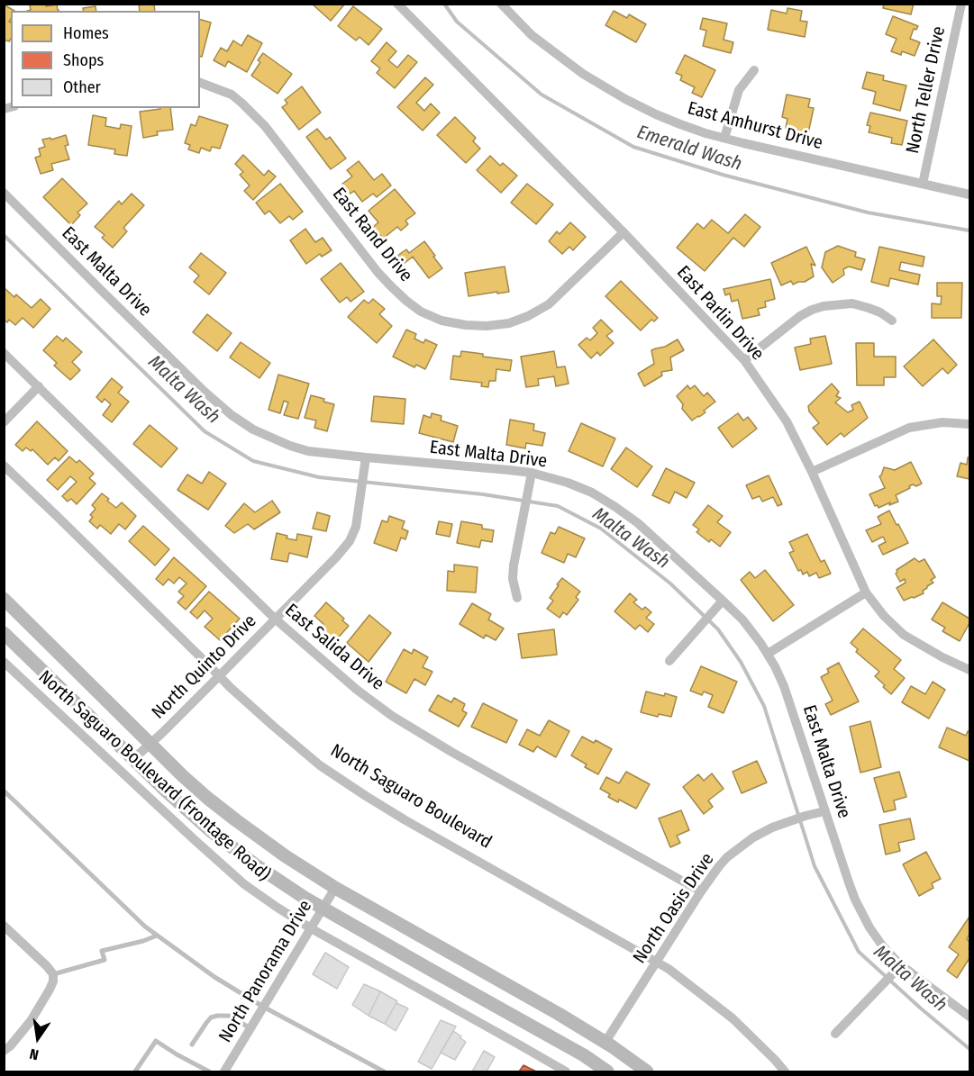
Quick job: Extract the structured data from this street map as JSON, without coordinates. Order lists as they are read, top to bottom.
{
  "streets": {
    "street": [
      "North Teller Drive",
      "East Amhurst Drive",
      "East Rand Drive",
      "East Malta Drive",
      "East Parlin Drive",
      "East Salida Drive",
      "North Quinto Drive",
      "North Saguaro Boulevard (Frontage Road)",
      "North Saguaro Boulevard",
      "North Oasis Drive",
      "North Panorama Drive"
    ]
  },
  "crossings": [
    ["North Teller Drive", "East Amhurst Drive"],
    ["East Rand Drive", "East Parlin Drive"],
    ["East Malta Drive", "North Quinto Drive"],
    ["East Malta Drive", "North Oasis Drive"],
    ["East Salida Drive", "North Quinto Drive"],
    ["East Salida Drive", "North Oasis Drive"],
    ["North Quinto Drive", "North Saguaro Boulevard"],
    ["North Saguaro Boulevard (Frontage Road)", "North Panorama Drive"],
    ["North Saguaro Boulevard", "North Oasis Drive"]
  ],
  "water": ["Emerald Wash", "Malta Wash"],
  "legend": ["Homes", "Shops", "Other"],
  "north": "bottom"
}
